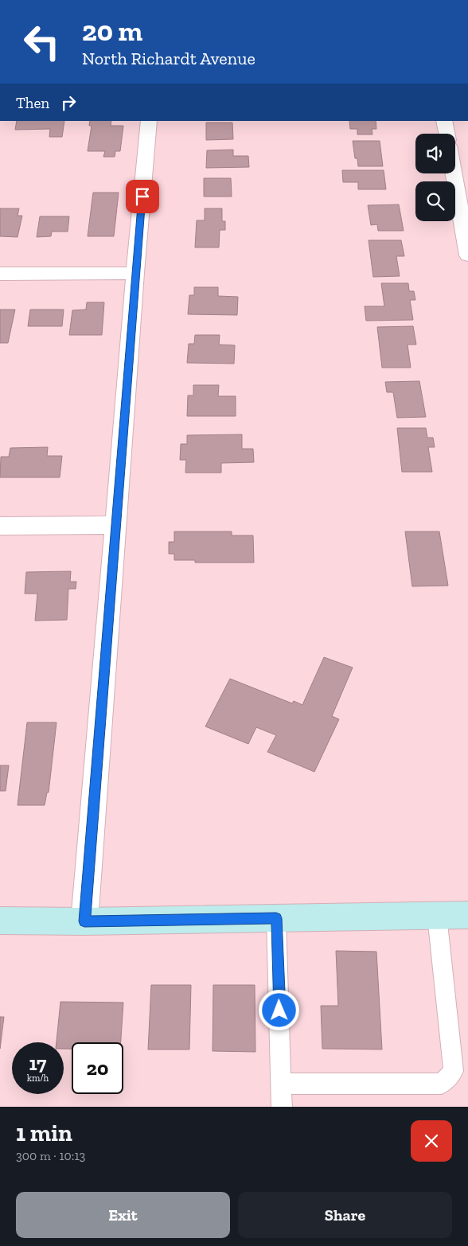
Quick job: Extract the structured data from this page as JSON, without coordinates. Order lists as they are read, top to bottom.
{
  "page": {
    "turn": ["20 m", "North Richardt Avenue"],
    "then": "Then",
    "speed": "17 km/h",
    "limit": "20",
    "heading": ["1 min", "300 m · 10:13"],
    "buttons": ["Exit", "Share"]
  }
}
